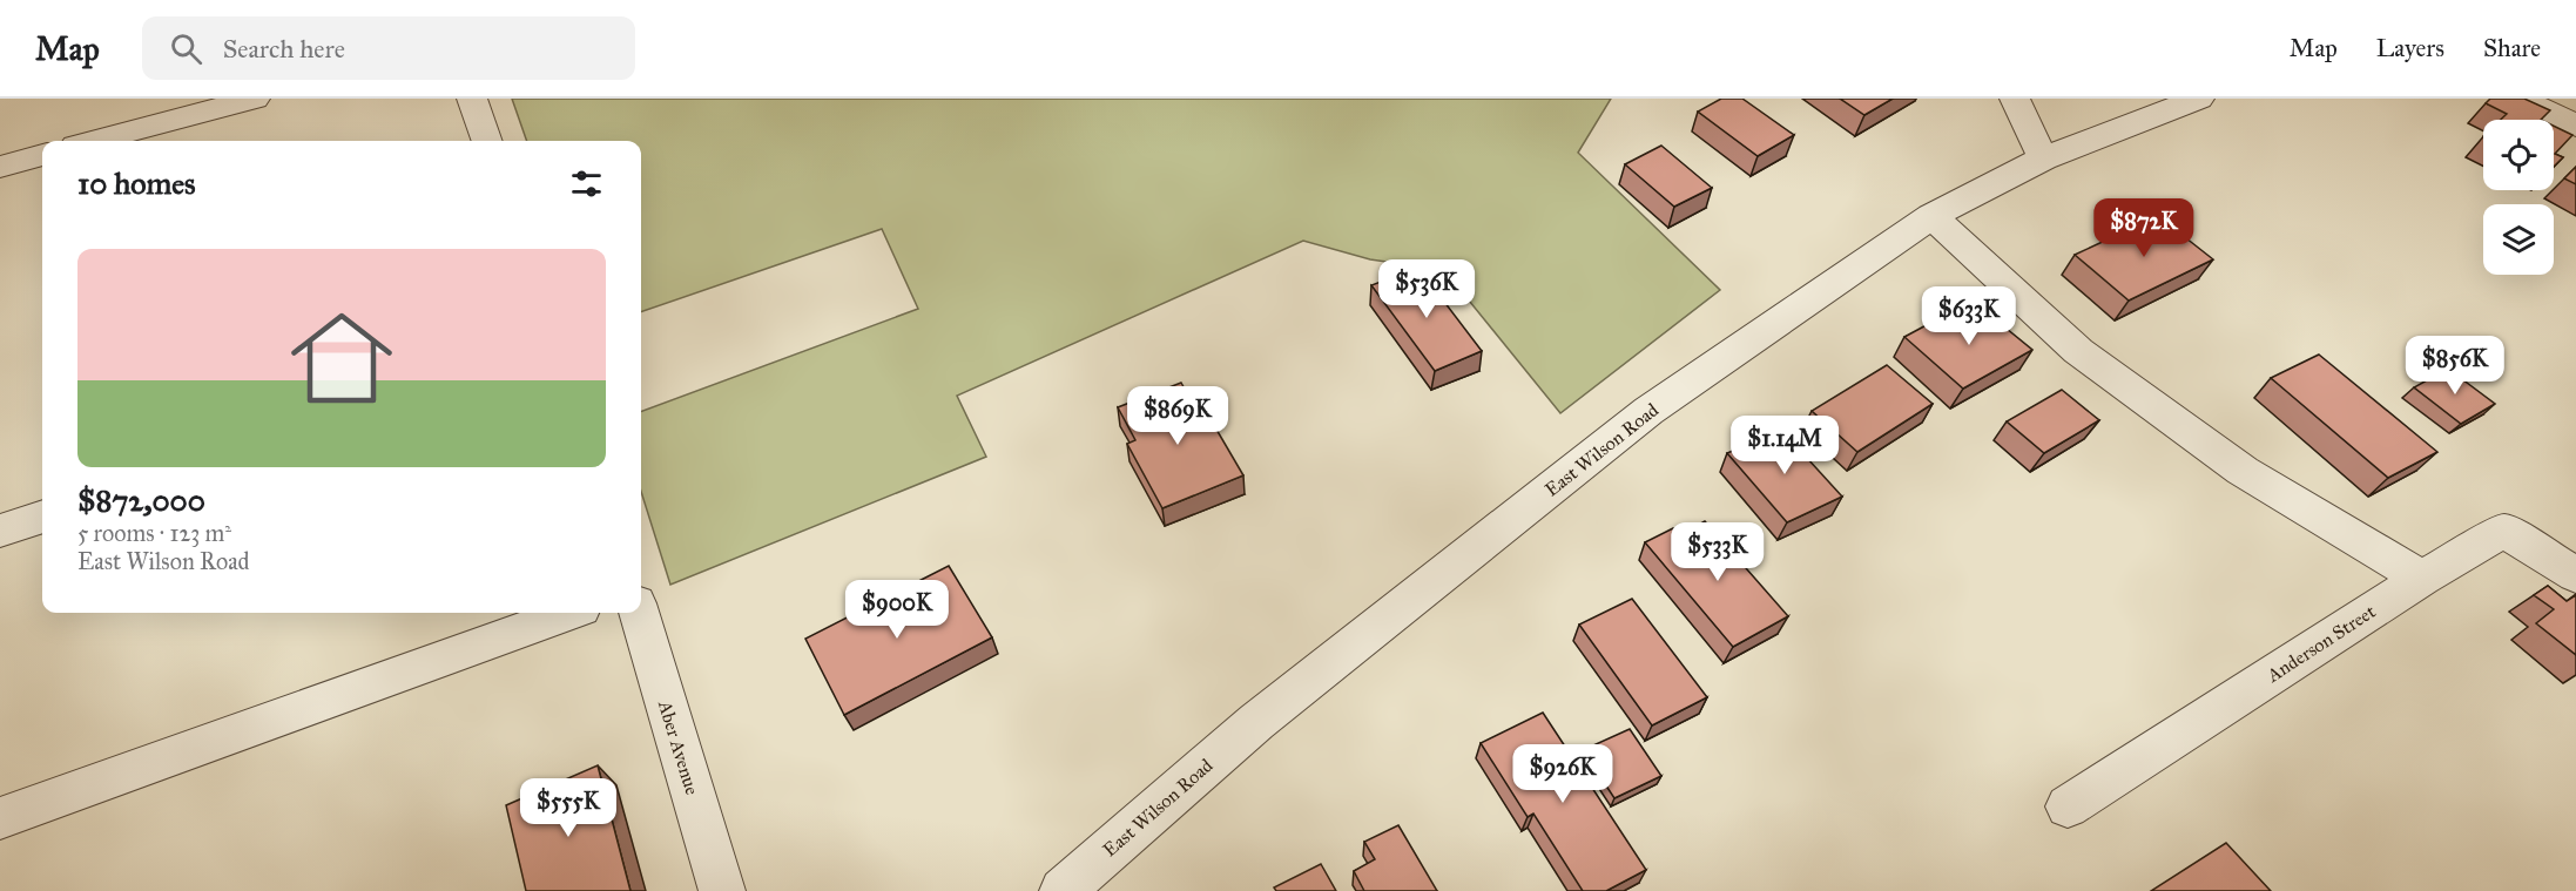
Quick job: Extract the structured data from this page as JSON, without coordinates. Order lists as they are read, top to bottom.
{
  "streets": {
    "street": ["East Wilson Road", "Anderson Street", "Aber Avenue"]
  },
  "page": {
    "header": "Map",
    "search": "Search here",
    "nav": ["Map", "Layers", "Share"],
    "heading": "10 homes",
    "price": [
      "$872K",
      "$536K",
      "$633K",
      "$856K",
      "$869K",
      "$1.14M",
      "$533K",
      "$900K",
      "$926K",
      "$555K"
    ],
    "list": [
      {
        "name": "$872,000",
        "note": "5 rooms · 123 m² · East Wilson Road"
      }
    ]
  }
}
